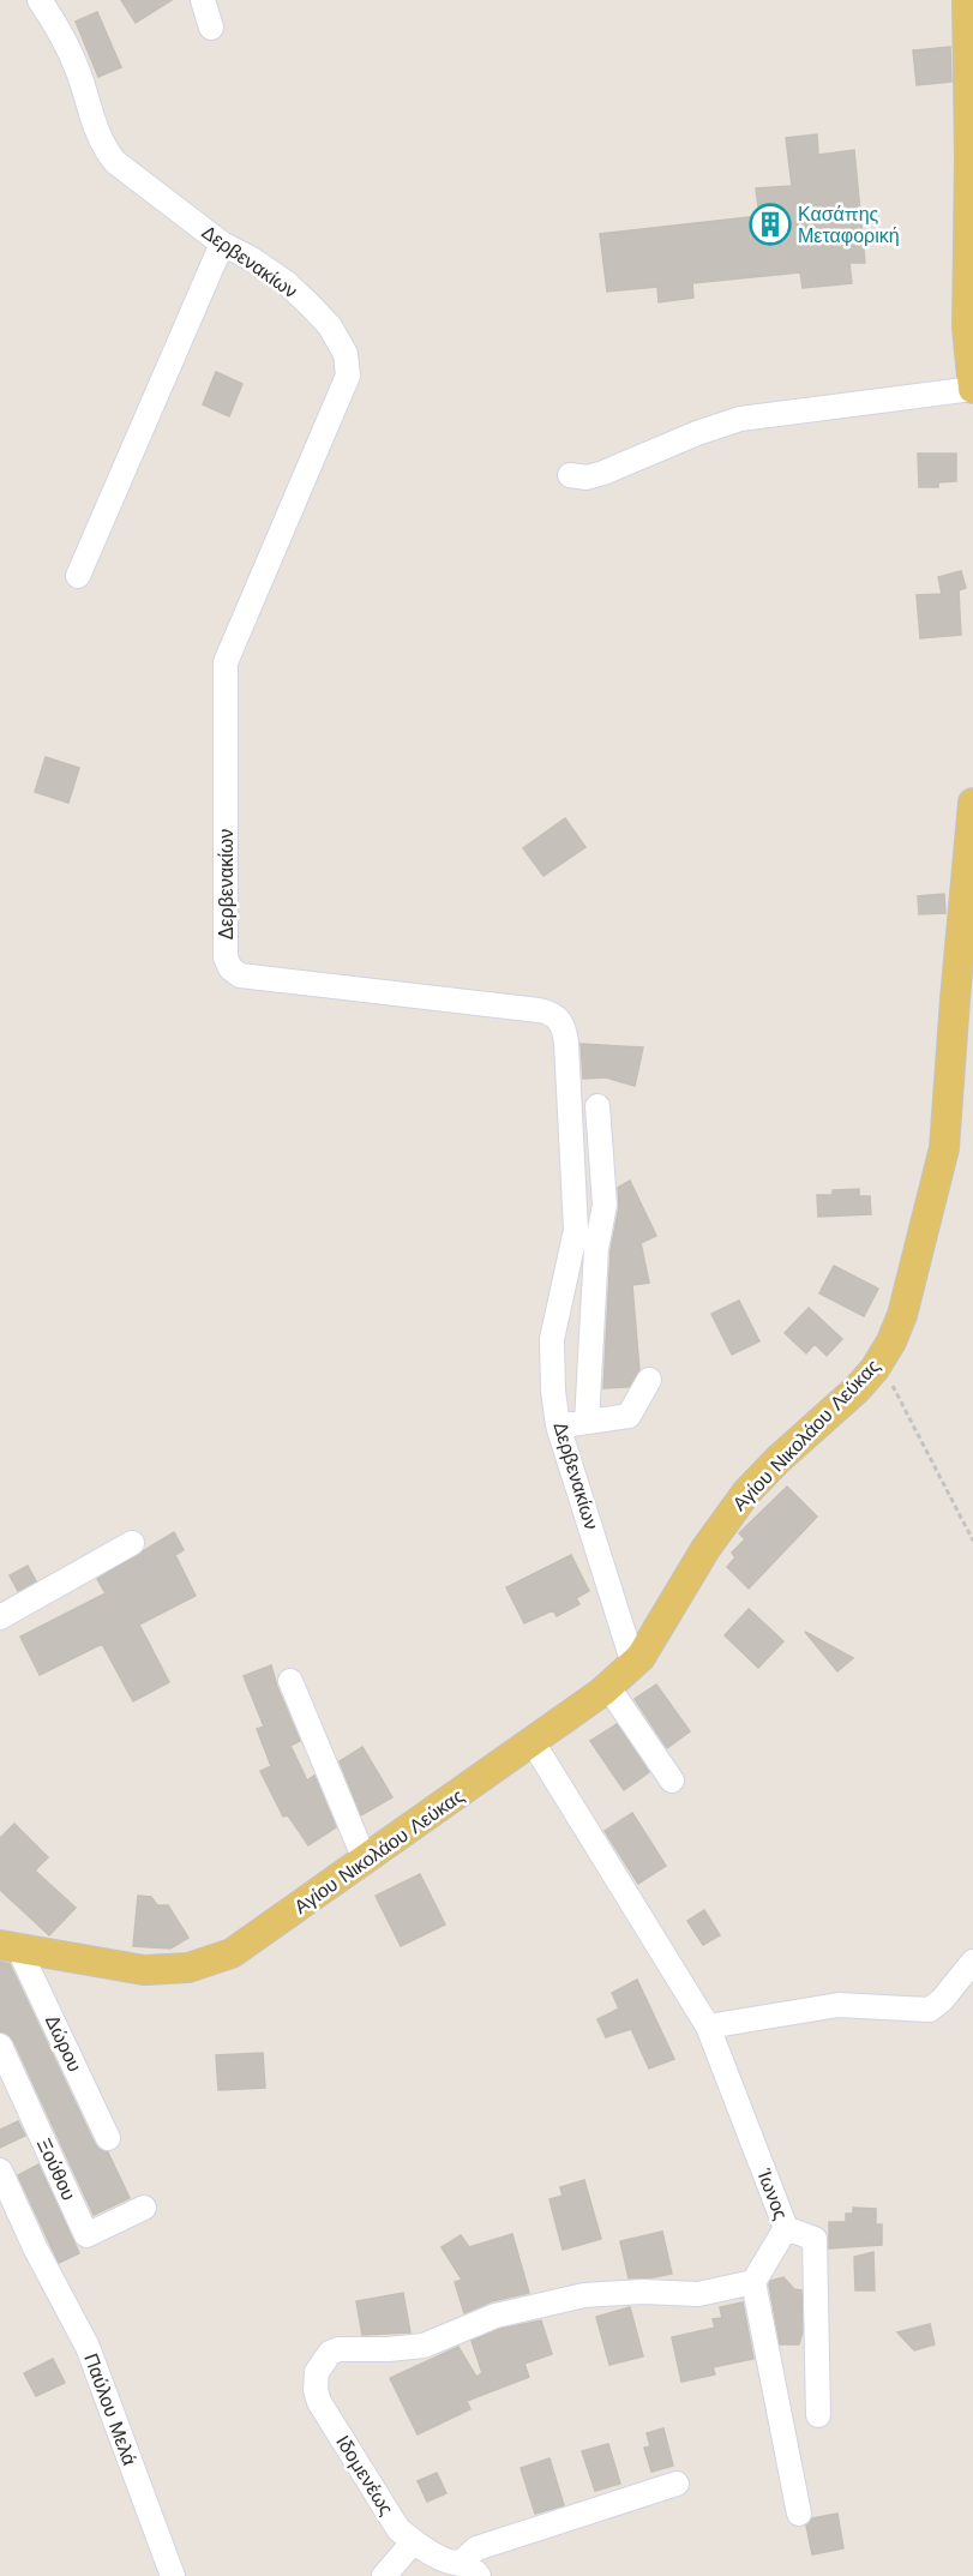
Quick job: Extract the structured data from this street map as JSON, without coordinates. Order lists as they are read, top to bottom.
{
  "streets": {
    "main road": ["Αγίου Νικολάου Λεύκας"],
    "street": [
      "Δερβενακίων",
      "Δώρου",
      "Ξούθου",
      "Ίωνος",
      "Παύλου Μελά",
      "Ιδομενέως"
    ]
  },
  "crossings": [
    ["Δερβενακίων", "Αγίου Νικολάου Λεύκας"],
    ["Αγίου Νικολάου Λεύκας", "Δώρου"],
    ["Αγίου Νικολάου Λεύκας", "Ίωνος"],
    ["Ίωνος", "Ιδομενέως"]
  ],
  "places": {
    "building": ["Κασάπης Μεταφορική"]
  }
}
